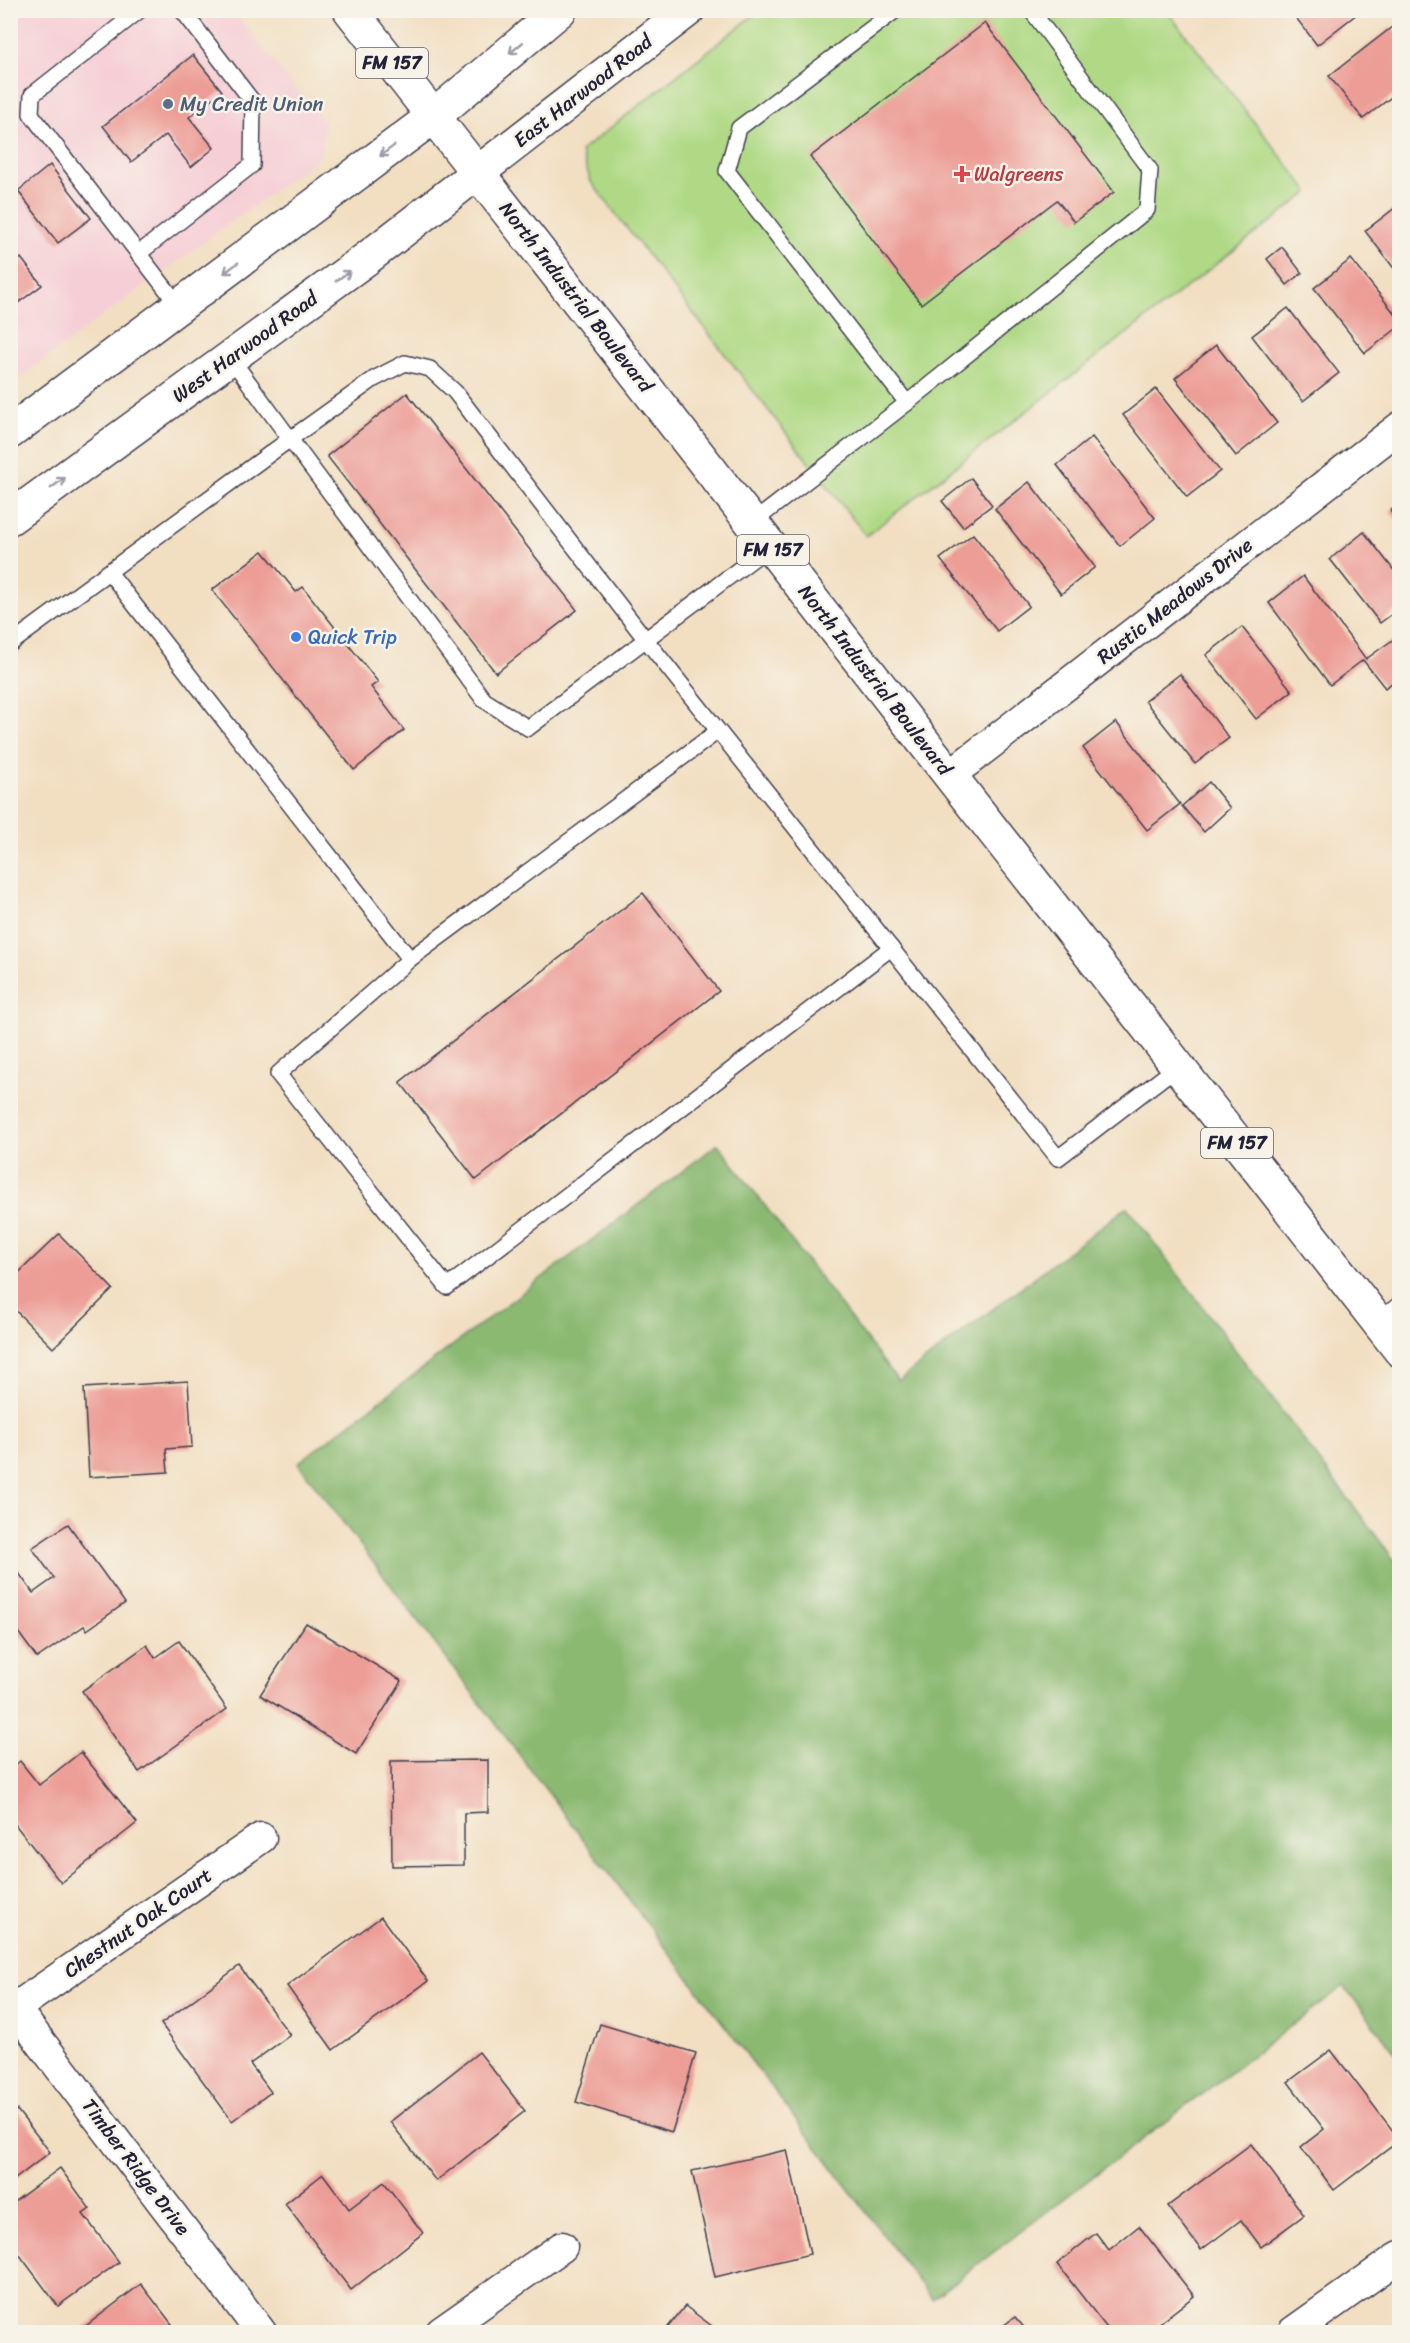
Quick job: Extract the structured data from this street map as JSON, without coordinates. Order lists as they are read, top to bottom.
{
  "streets": {
    "main road": [
      "FM 157",
      "East Harwood Road",
      "North Industrial Boulevard",
      "West Harwood Road"
    ],
    "street": ["Rustic Meadows Drive", "Chestnut Oak Court", "Timber Ridge Drive"]
  },
  "crossings": [
    ["East Harwood Road", "North Industrial Boulevard"],
    ["East Harwood Road", "West Harwood Road"],
    ["North Industrial Boulevard", "West Harwood Road"],
    ["North Industrial Boulevard", "Rustic Meadows Drive"],
    ["Chestnut Oak Court", "Timber Ridge Drive"]
  ],
  "places": {
    "other": ["My Credit Union", "Quick Trip"],
    "health": ["Walgreens"]
  }
}
